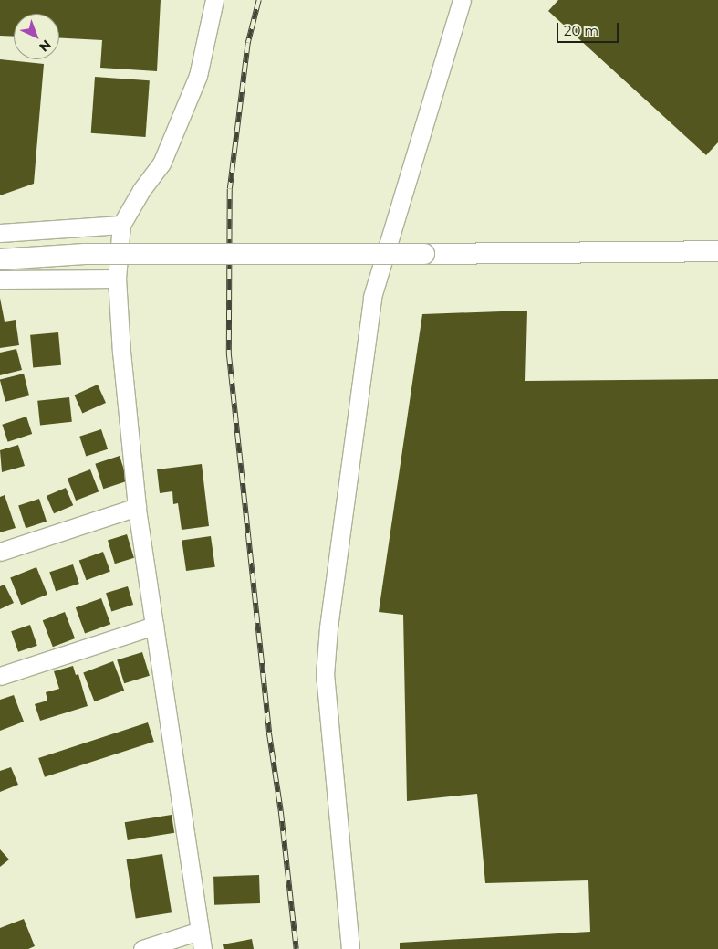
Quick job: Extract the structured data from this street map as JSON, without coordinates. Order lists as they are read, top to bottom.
{
  "scale_bar": "20 m",
  "north": "bottom right"
}
